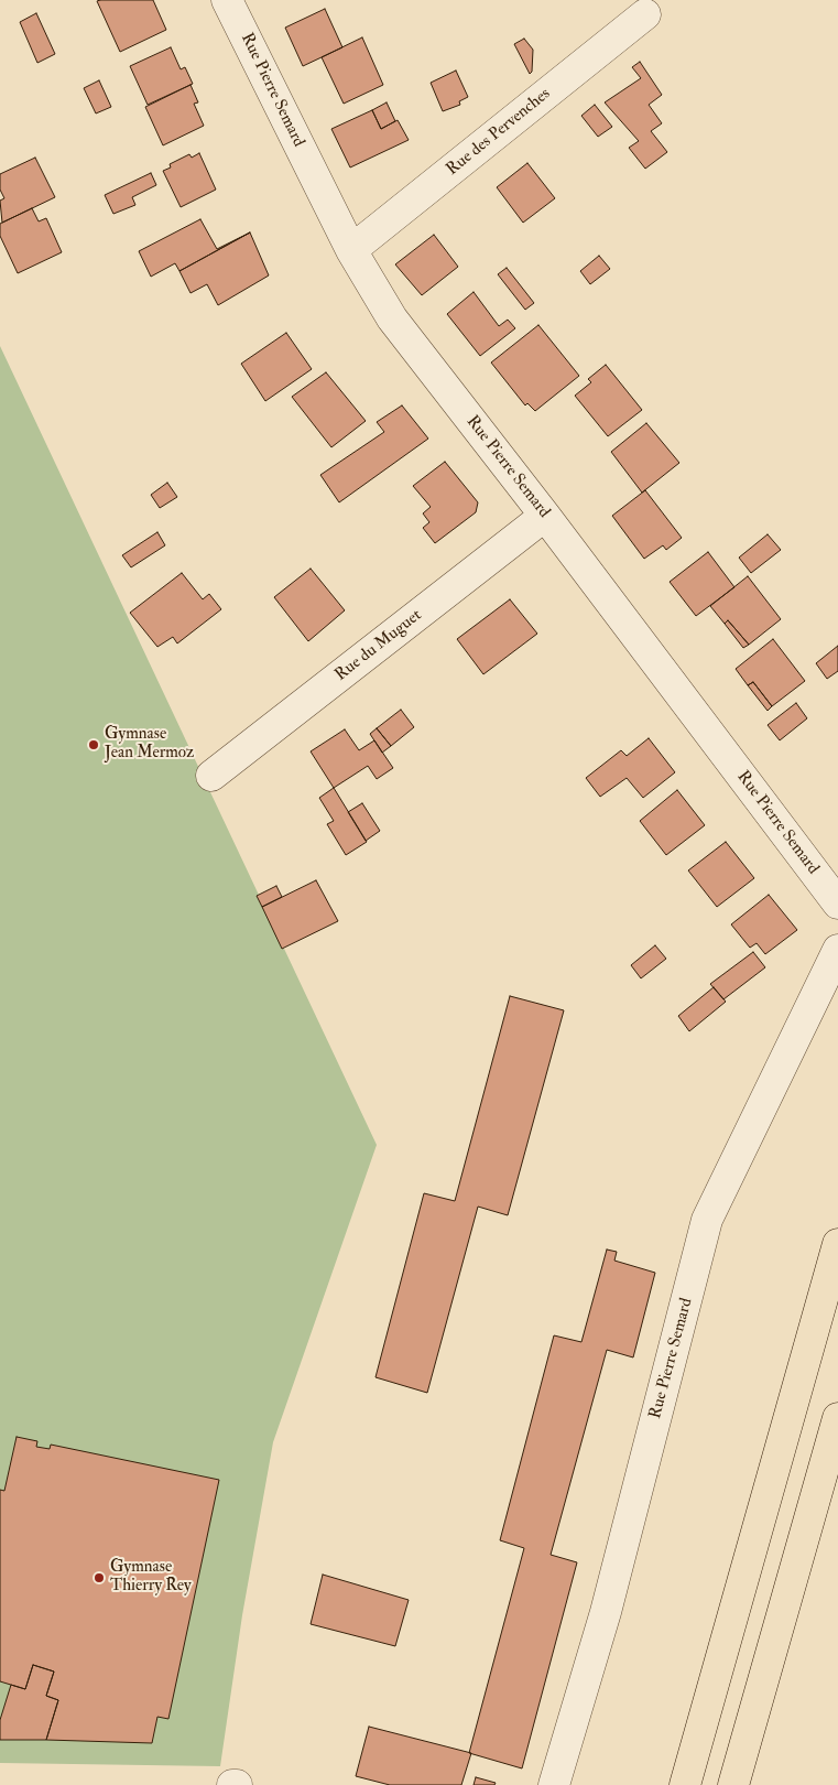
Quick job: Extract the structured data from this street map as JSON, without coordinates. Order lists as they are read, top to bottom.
{
  "streets": {
    "street": ["Rue Pierre Semard", "Rue des Pervenches", "Rue du Muguet"]
  },
  "crossings": [
    ["Rue Pierre Semard", "Rue des Pervenches"],
    ["Rue Pierre Semard", "Rue du Muguet"]
  ],
  "places": ["Gymnase Jean Mermoz", "Gymnase Thierry Rey"]
}
